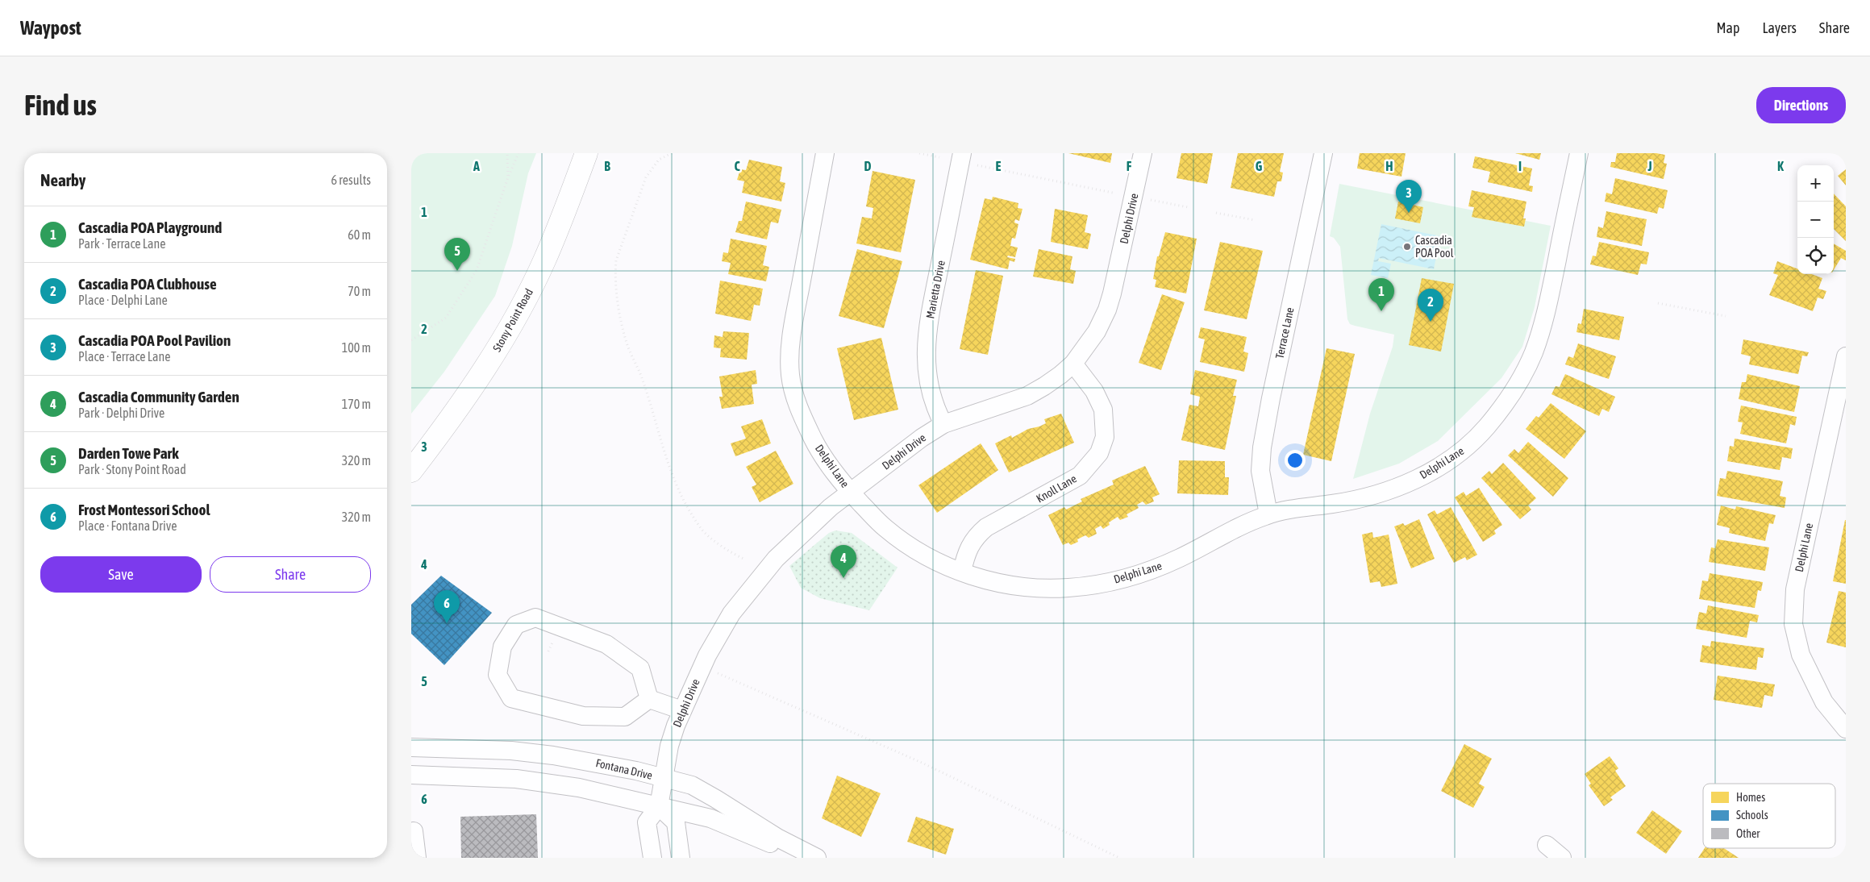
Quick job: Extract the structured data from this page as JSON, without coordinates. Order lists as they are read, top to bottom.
{
  "streets": {
    "main road": ["Stony Point Road"],
    "street": [
      "Delphi Drive",
      "Marietta Drive",
      "Terrace Lane",
      "Delphi Lane",
      "Knoll Lane",
      "Fontana Drive"
    ]
  },
  "crossings": [
    ["Delphi Drive", "Marietta Drive"],
    ["Delphi Drive", "Delphi Lane"],
    ["Delphi Drive", "Knoll Lane"],
    ["Delphi Drive", "Fontana Drive"],
    ["Terrace Lane", "Delphi Lane"],
    ["Delphi Lane", "Knoll Lane"]
  ],
  "places": ["Cascadia POA Pool"],
  "legend": ["Homes", "Schools", "Other"],
  "page": {
    "header": "Waypost",
    "nav": ["Map", "Layers", "Share"],
    "buttons": [
      "Directions",
      ["Save", "Share"]
    ],
    "title": "Find us",
    "heading": ["Nearby", "6 results"],
    "map_buttons": ["+", "−"],
    "pins": [
      "3",
      "5",
      "1",
      "2",
      "4",
      "6"
    ],
    "list": [
      {
        "mark": "1",
        "name": "Cascadia POA Playground",
        "note": "Park · Terrace Lane",
        "value": "60 m"
      },
      {
        "mark": "2",
        "name": "Cascadia POA Clubhouse",
        "note": "Place · Delphi Lane",
        "value": "70 m"
      },
      {
        "mark": "3",
        "name": "Cascadia POA Pool Pavilion",
        "note": "Place · Terrace Lane",
        "value": "100 m"
      },
      {
        "mark": "4",
        "name": "Cascadia Community Garden",
        "note": "Park · Delphi Drive",
        "value": "170 m"
      },
      {
        "mark": "5",
        "name": "Darden Towe Park",
        "note": "Park · Stony Point Road",
        "value": "320 m"
      },
      {
        "mark": "6",
        "name": "Frost Montessori School",
        "note": "Place · Fontana Drive",
        "value": "320 m"
      }
    ]
  },
  "grid": {
    "columns": [
      "A",
      "B",
      "C",
      "D",
      "E",
      "F",
      "G",
      "H",
      "I",
      "J",
      "K"
    ],
    "rows": [
      "1",
      "2",
      "3",
      "4",
      "5",
      "6"
    ]
  }
}
